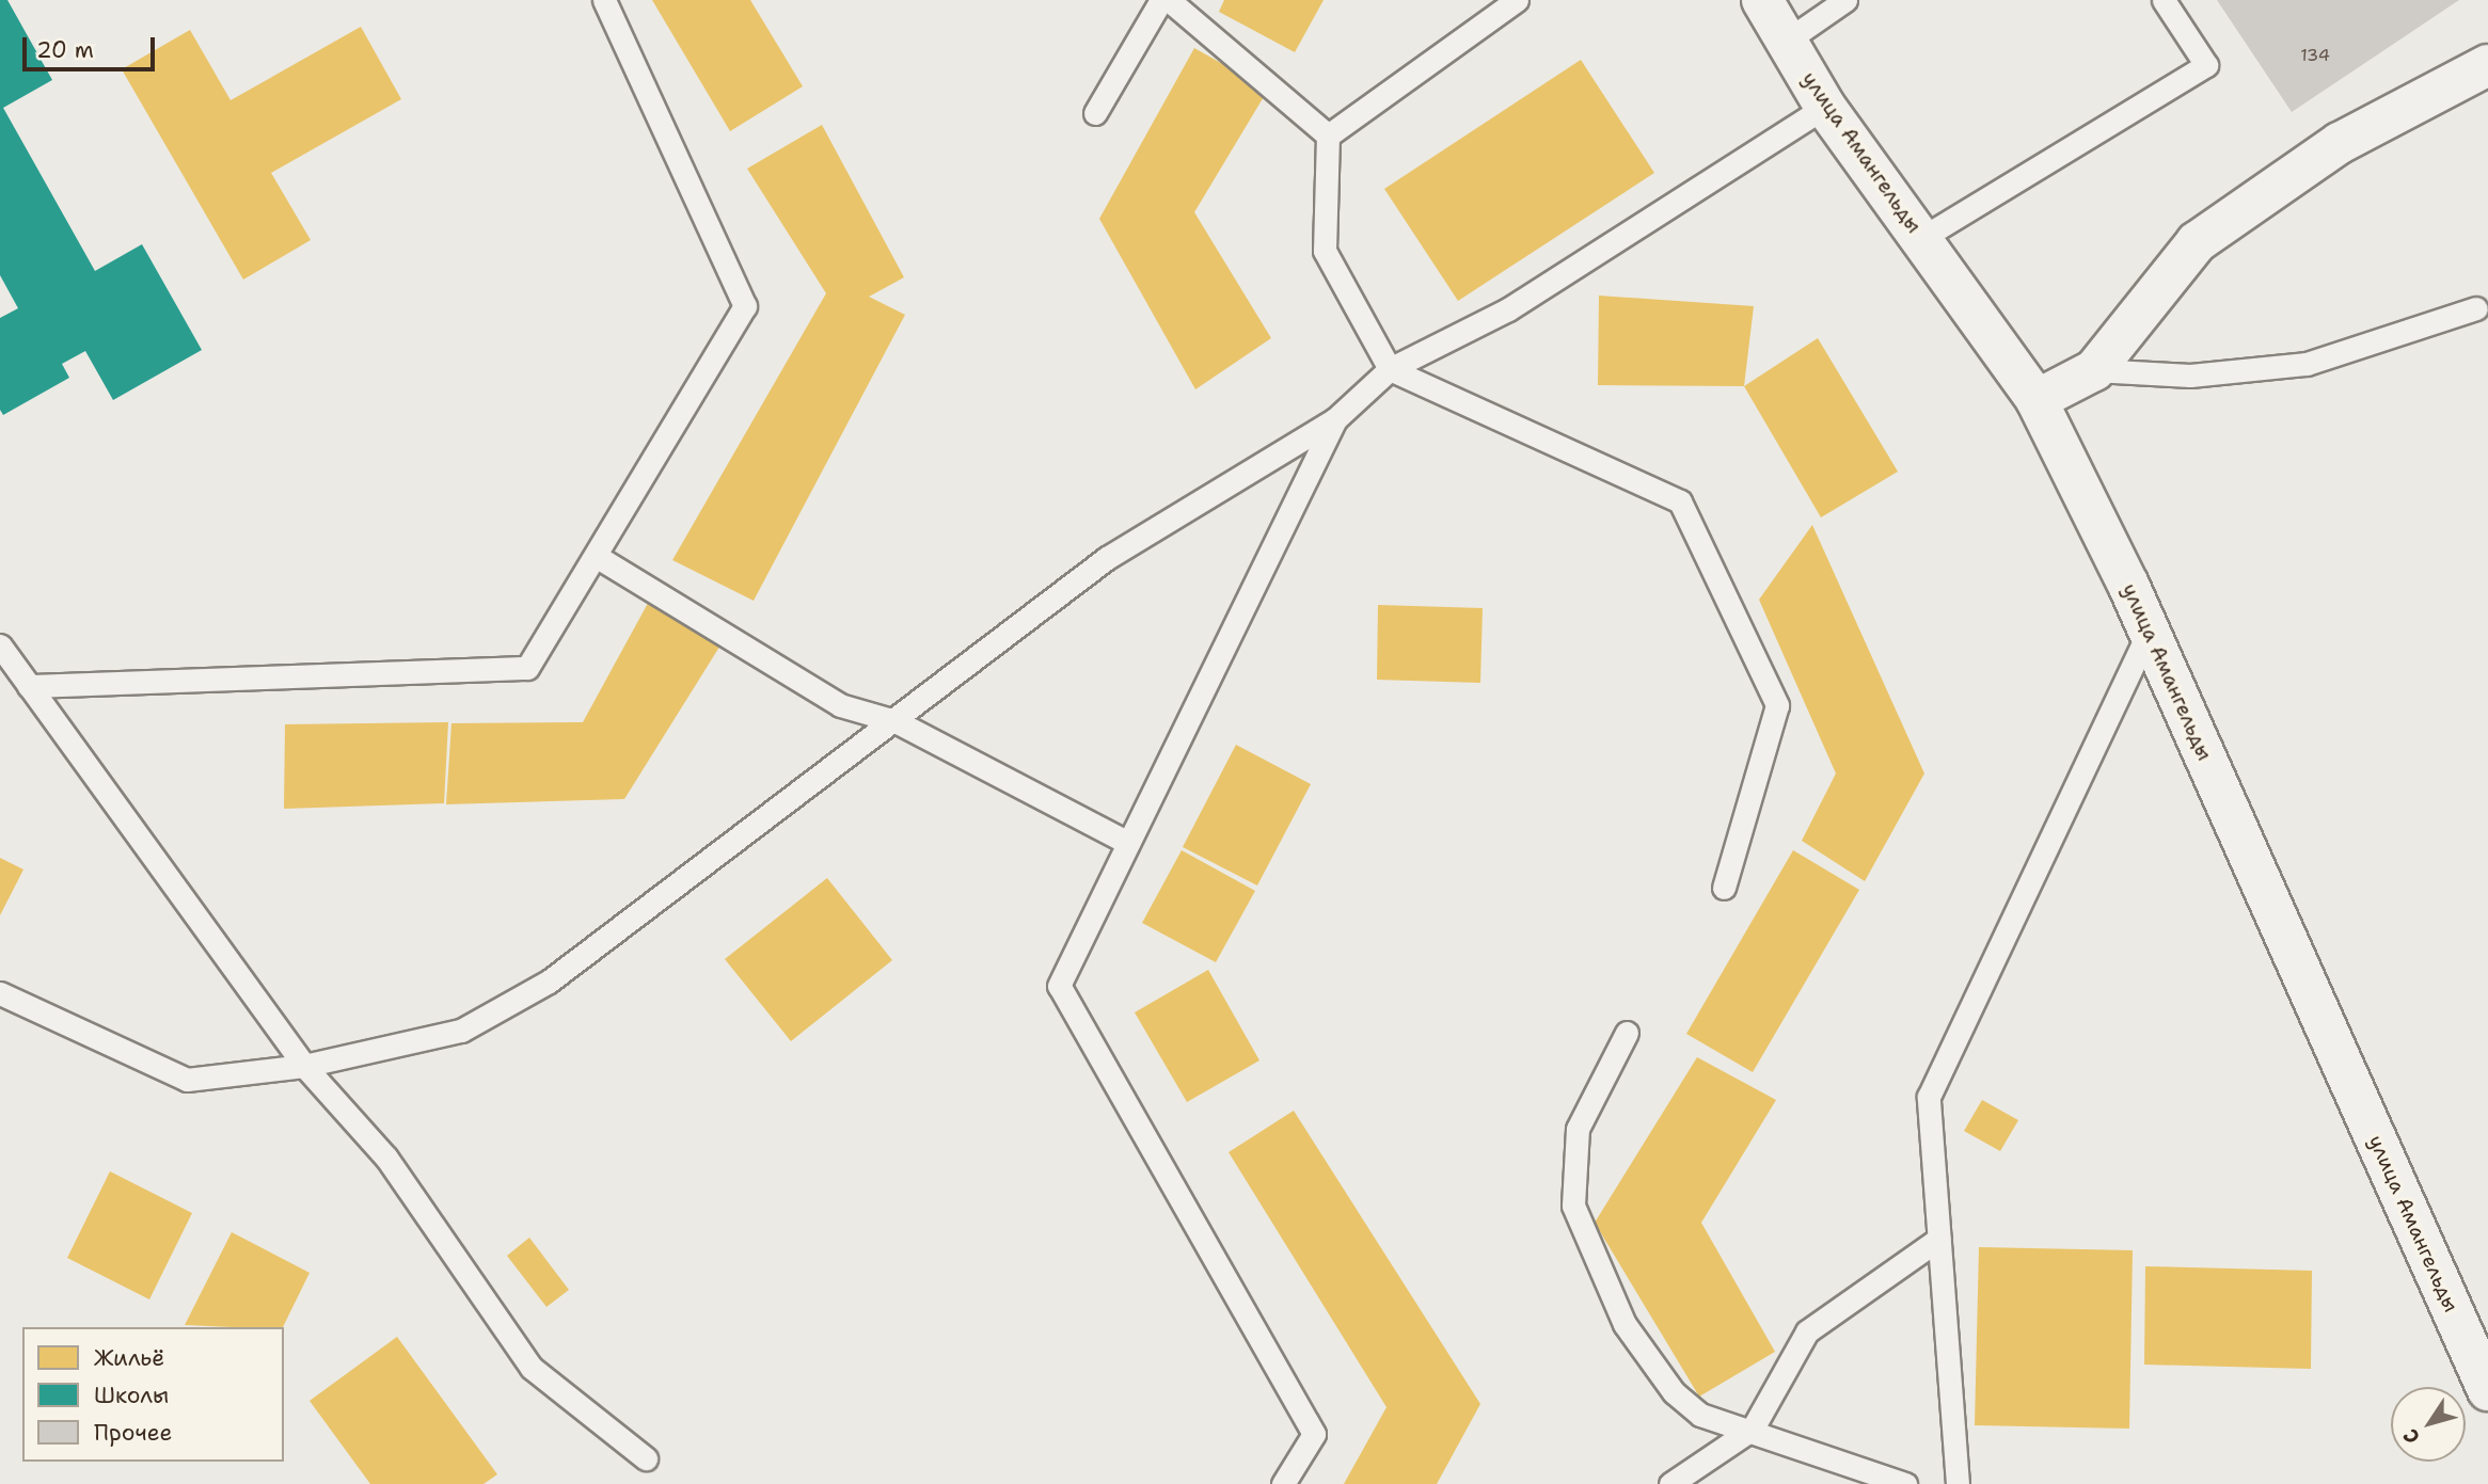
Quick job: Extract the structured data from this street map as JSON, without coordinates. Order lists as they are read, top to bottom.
{
  "streets": {
    "street": ["улица Амангельды"]
  },
  "house_numbers": ["134"],
  "legend": ["Жильё", "Школы", "Прочее"],
  "scale_bar": "20 m",
  "north": "bottom left"
}
